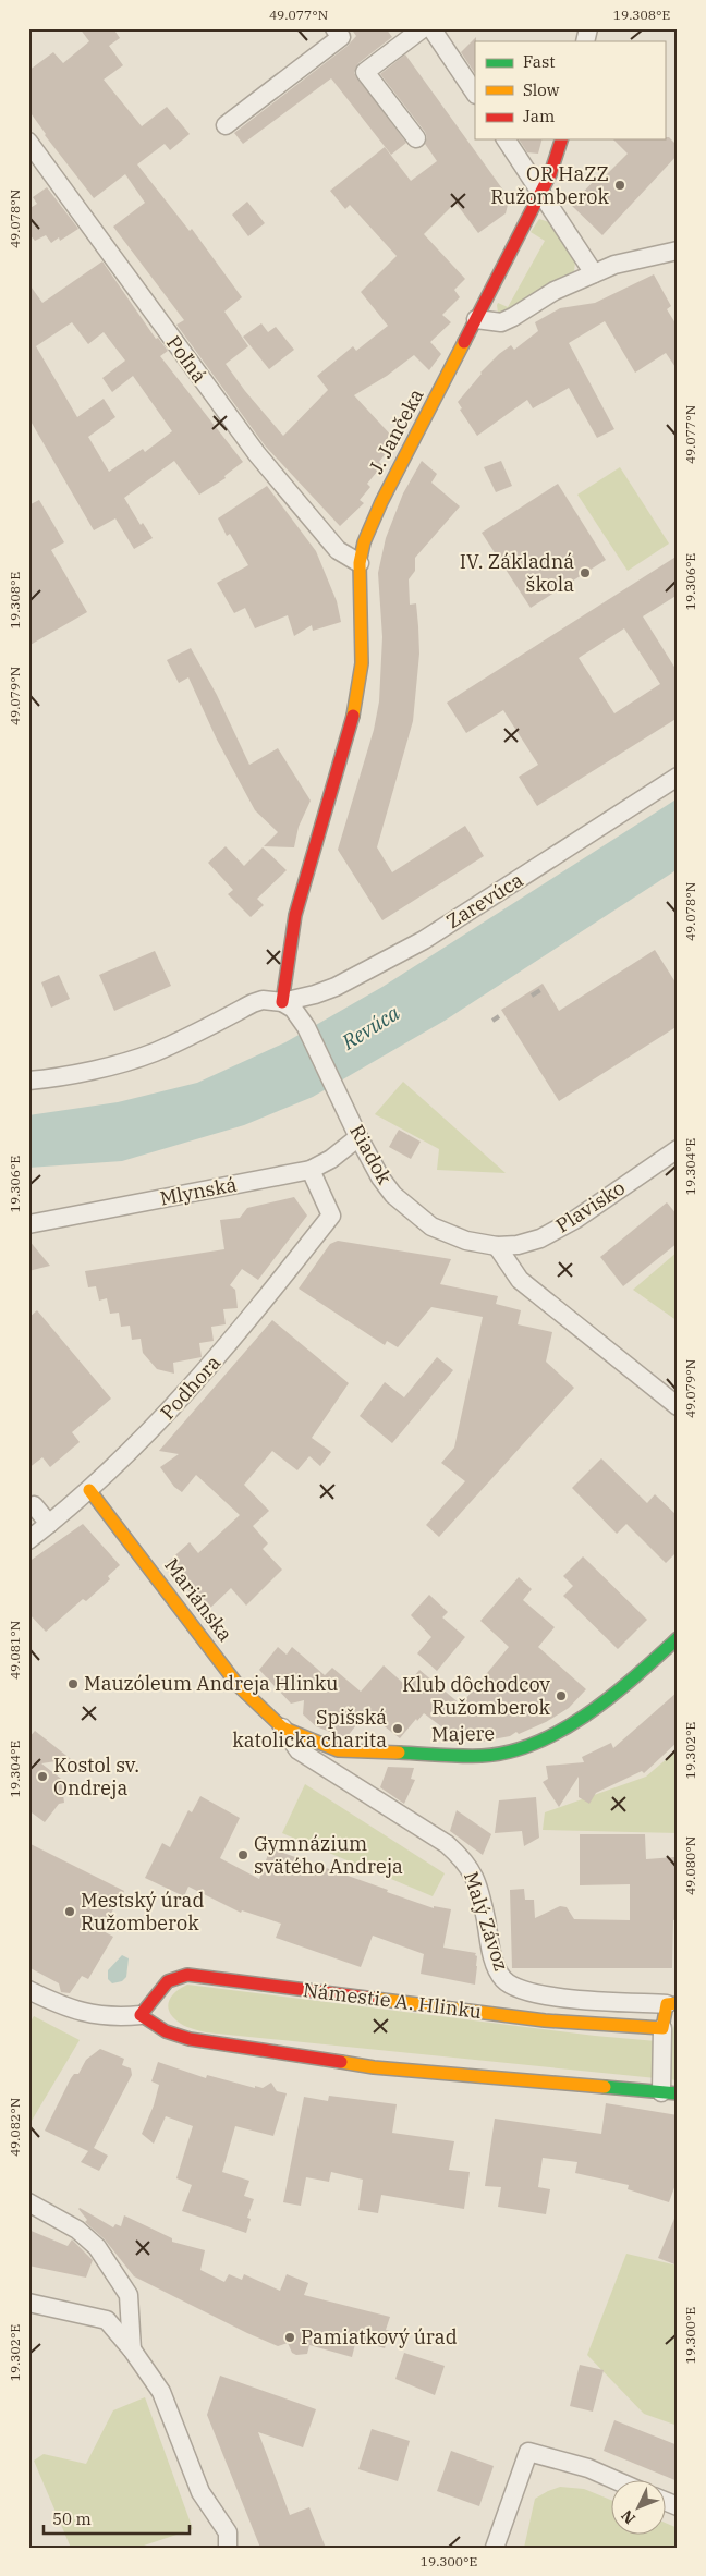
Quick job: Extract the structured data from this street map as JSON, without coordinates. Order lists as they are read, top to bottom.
{
  "streets": {
    "street": [
      "Poľná",
      "J. Jančeka",
      "Zarevúca",
      "Riadok",
      "Mlynská",
      "Plavisko",
      "Podhora",
      "Mariánska",
      "Majere",
      "Malý Závoz",
      "Námestie A. Hlinku"
    ]
  },
  "crossings": [
    ["Poľná", "J. Jančeka"],
    ["Zarevúca", "Riadok"],
    ["Riadok", "Mlynská"],
    ["Riadok", "Plavisko"],
    ["Mlynská", "Podhora"],
    ["Podhora", "Mariánska"],
    ["Mariánska", "Majere"],
    ["Mariánska", "Malý Závoz"],
    ["Majere", "Malý Závoz"]
  ],
  "water": ["Revúca"],
  "places": [
    "OR HaZZ Ružomberok",
    "IV. Základná škola",
    "Mauzóleum Andreja Hlinku",
    "Klub dôchodcov Ružomberok",
    "Spišská katolicka charita",
    "Kostol sv. Ondreja",
    "Gymnázium svätého Andreja",
    "Mestský úrad Ružomberok",
    "Pamiatkový úrad"
  ],
  "legend": ["Fast", "Slow", "Jam"],
  "scale_bar": "50 m",
  "north": "bottom left",
  "coordinates": [
    "49.077°N",
    "19.308°E",
    "49.078°N",
    "19.306°E",
    "49.079°N",
    "19.304°E",
    "49.081°N",
    "19.302°E",
    "49.080°N",
    "49.082°N",
    "19.300°E"
  ]
}
